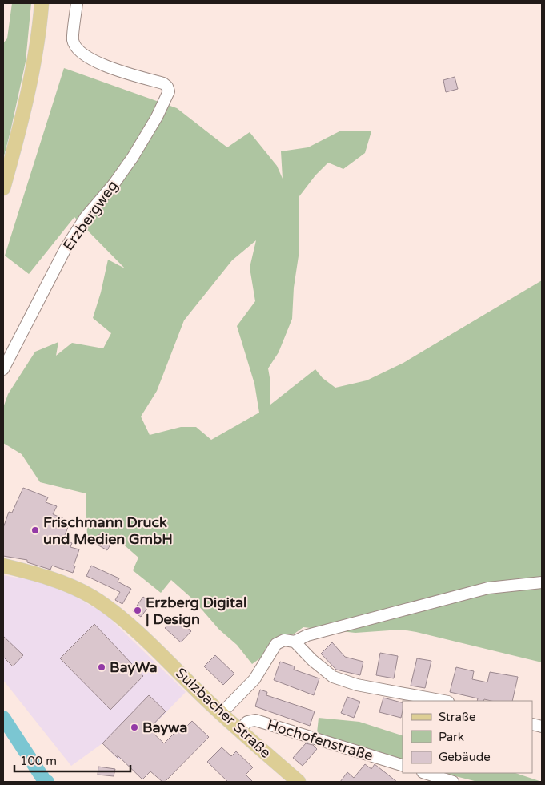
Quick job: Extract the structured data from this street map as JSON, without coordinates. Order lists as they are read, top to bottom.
{
  "streets": {
    "main road": ["Sulzbacher Straße"],
    "street": ["Erzbergweg", "Hochofenstraße"]
  },
  "crossings": [
    ["Sulzbacher Straße", "Hochofenstraße"]
  ],
  "places": [
    "Frischmann Druck und Medien GmbH",
    "Erzberg Digital | Design",
    "BayWa",
    "Baywa"
  ],
  "legend": ["Straße", "Park", "Gebäude"],
  "scale_bar": "100 m"
}
